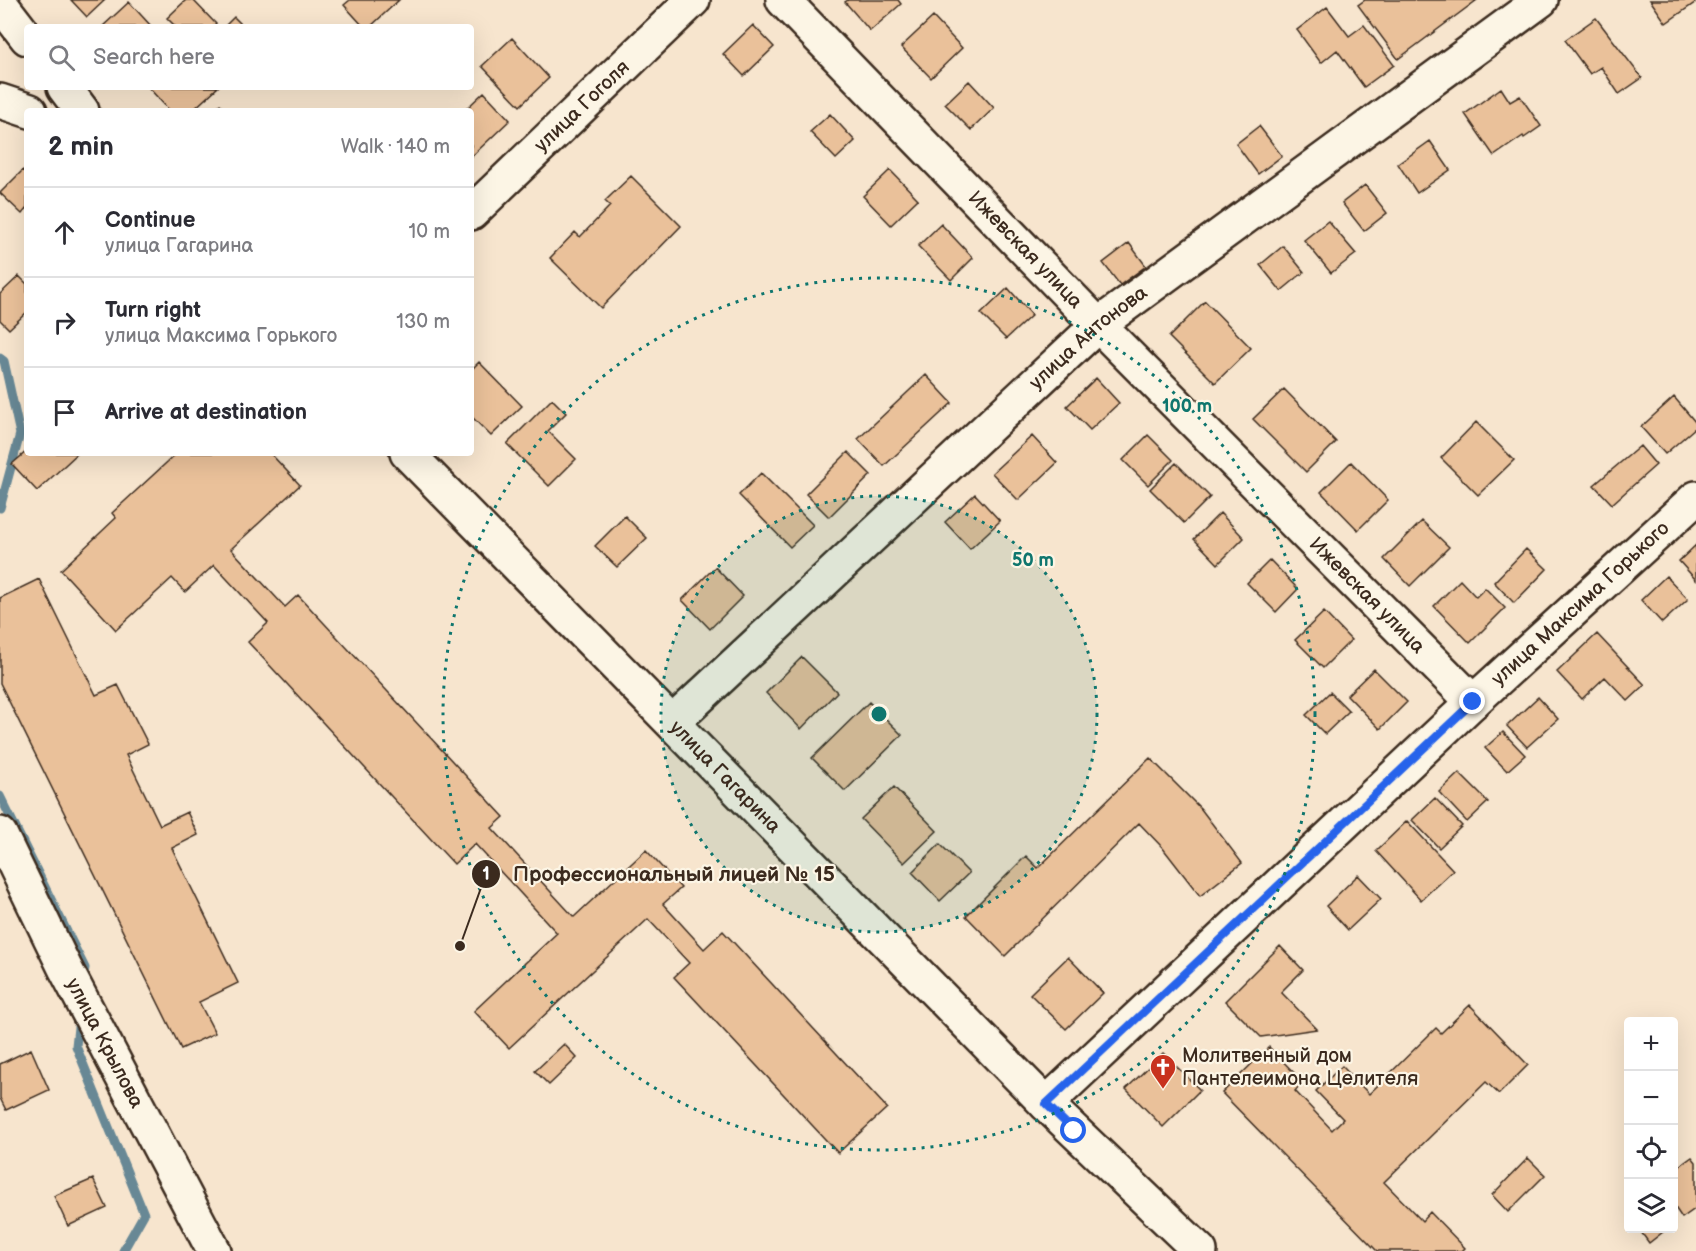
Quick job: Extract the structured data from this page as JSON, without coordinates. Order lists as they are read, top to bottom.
{
  "streets": {
    "street": [
      "улица Гоголя",
      "Ижевская улица",
      "улица Антонова",
      "улица Максима Горького",
      "улица Гагарина",
      "улица Крылова"
    ]
  },
  "crossings": [
    ["Ижевская улица", "улица Антонова"],
    ["Ижевская улица", "улица Максима Горького"],
    ["улица Антонова", "улица Гагарина"],
    ["улица Максима Горького", "улица Гагарина"]
  ],
  "places": {
    "other": ["Профессиональный лицей № 15"],
    "church": ["Молитвенный дом Пантелеимона Целителя"]
  },
  "page": {
    "search": "Search here",
    "heading": ["2 min", "Walk · 140 m"],
    "list": [
      ["Continue", "улица Гагарина", "10 m"],
      ["Turn right", "улица Максима Горького", "130 m"],
      "Arrive at destination"
    ],
    "map_buttons": ["+", "−"]
  },
  "rings": ["100 m", "50 m"]
}
